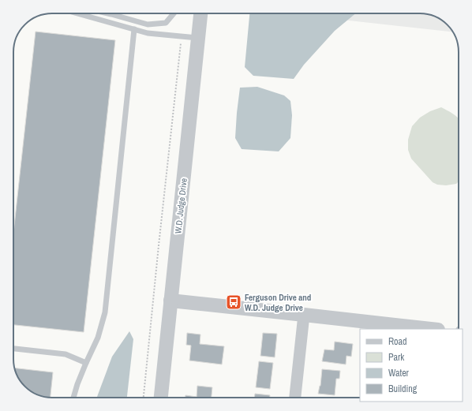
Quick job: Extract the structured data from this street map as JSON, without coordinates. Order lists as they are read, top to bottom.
{
  "streets": {
    "street": ["W.D. Judge Drive"]
  },
  "places": {
    "bus stop": ["Ferguson Drive and W.D. Judge Drive"]
  },
  "legend": [
    "Road",
    "Park",
    "Water",
    "Building"
  ]
}
